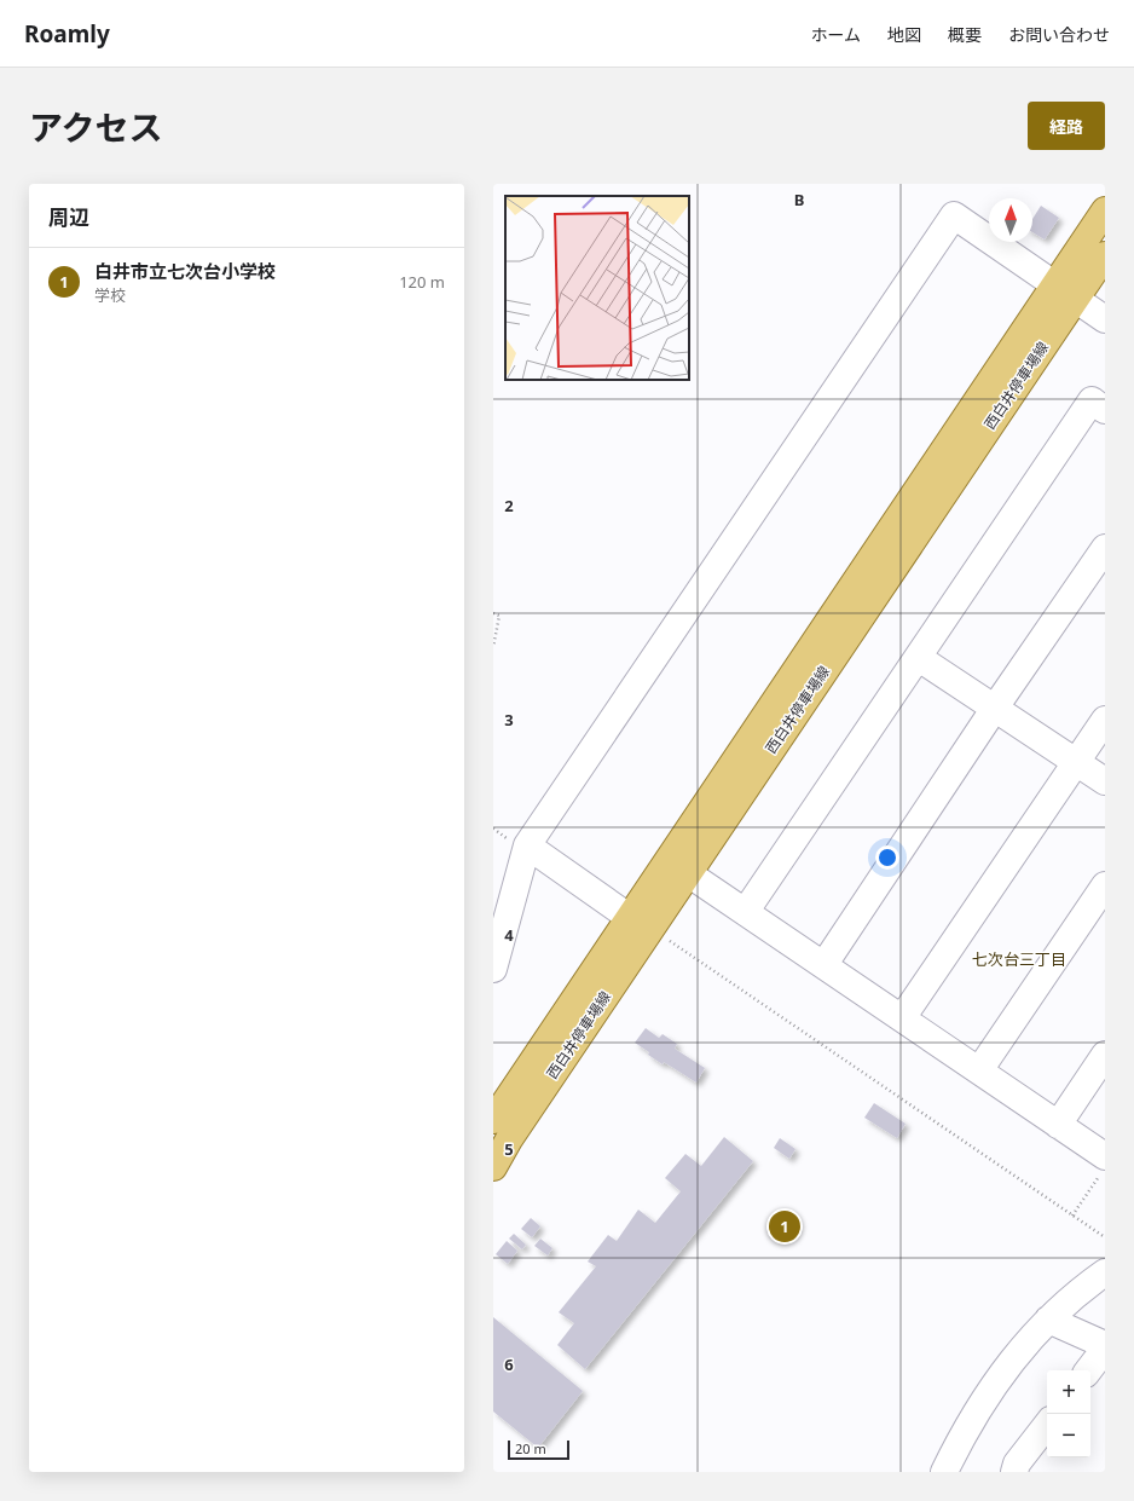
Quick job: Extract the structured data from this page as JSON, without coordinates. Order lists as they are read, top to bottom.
{
  "streets": {
    "main road": ["西白井停車場線"]
  },
  "districts": ["七次台三丁目"],
  "scale_bar": "20 m",
  "north": "top",
  "page": {
    "header": "Roamly",
    "nav": [
      "ホーム",
      "地図",
      "概要",
      "お問い合わせ"
    ],
    "title": "アクセス",
    "buttons": "経路",
    "heading": "周辺",
    "list": [
      {
        "mark": "1",
        "name": "白井市立七次台小学校",
        "note": "学校",
        "value": "120 m"
      }
    ],
    "pins": "1",
    "map_buttons": ["+", "−"],
    "scale": "20 m"
  },
  "grid": {
    "columns": ["B"],
    "rows": [
      "2",
      "3",
      "4",
      "5",
      "6"
    ]
  }
}
